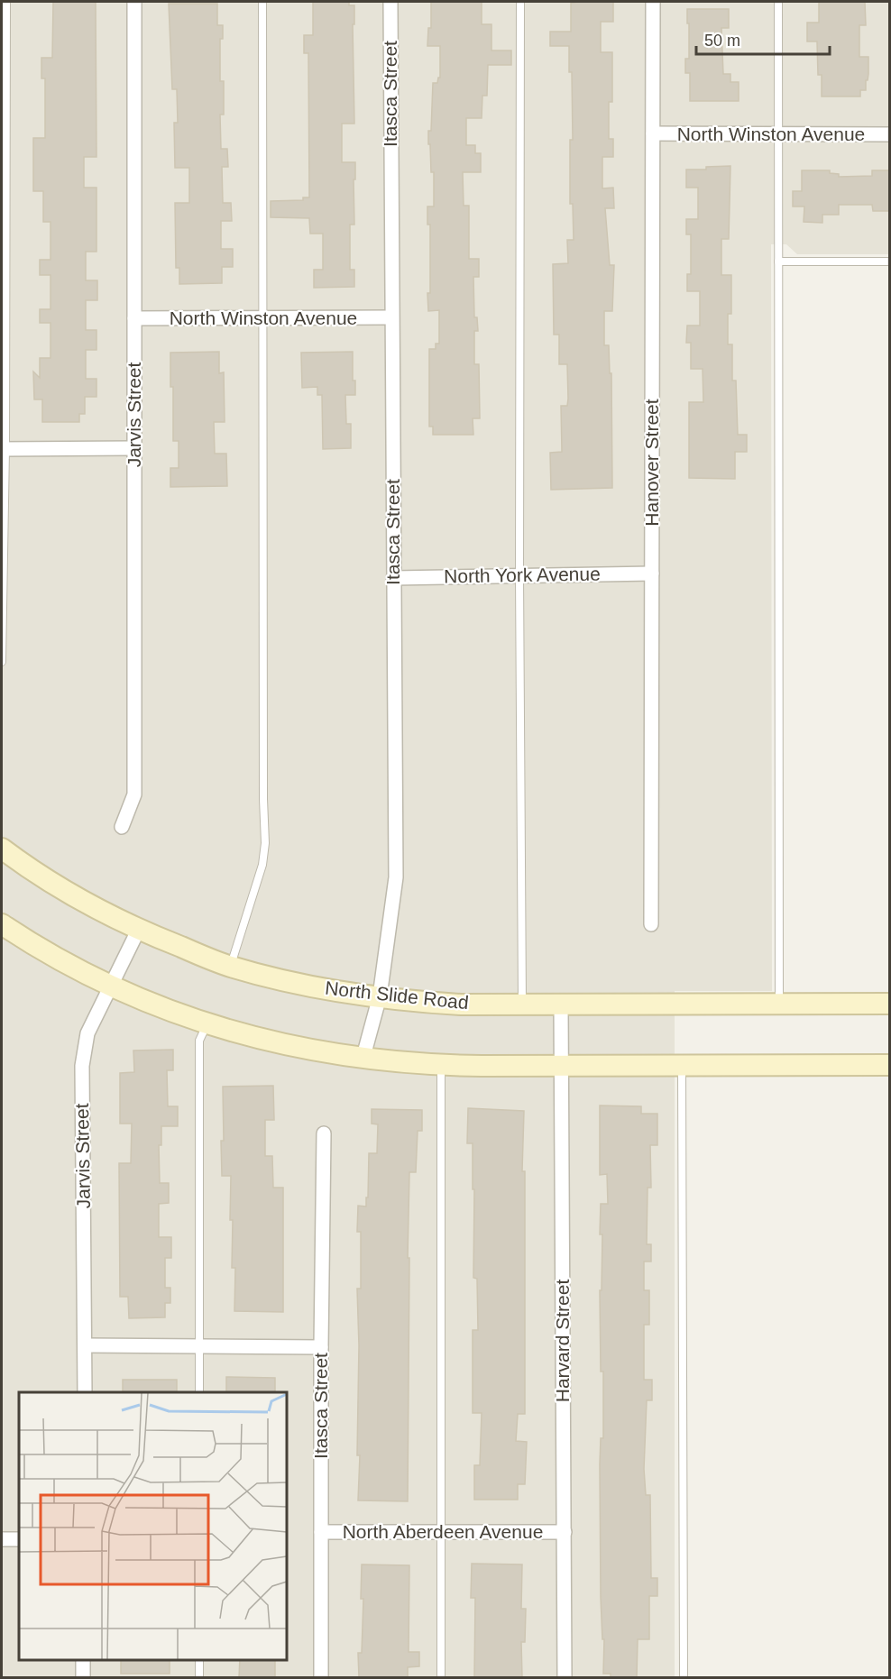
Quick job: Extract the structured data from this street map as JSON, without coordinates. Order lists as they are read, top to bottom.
{
  "streets": {
    "main road": ["North Slide Road"],
    "street": [
      "Itasca Street",
      "North Winston Avenue",
      "Jarvis Street",
      "Hanover Street",
      "North York Avenue",
      "Harvard Street",
      "North Aberdeen Avenue"
    ]
  },
  "crossings": [
    ["Itasca Street", "North Winston Avenue"],
    ["Itasca Street", "North York Avenue"],
    ["Itasca Street", "North Slide Road"],
    ["Itasca Street", "North Aberdeen Avenue"],
    ["North Winston Avenue", "Jarvis Street"],
    ["North Winston Avenue", "Hanover Street"],
    ["Jarvis Street", "North Slide Road"],
    ["Hanover Street", "North York Avenue"],
    ["North Slide Road", "Harvard Street"],
    ["Harvard Street", "North Aberdeen Avenue"]
  ],
  "scale_bar": "50 m"
}
